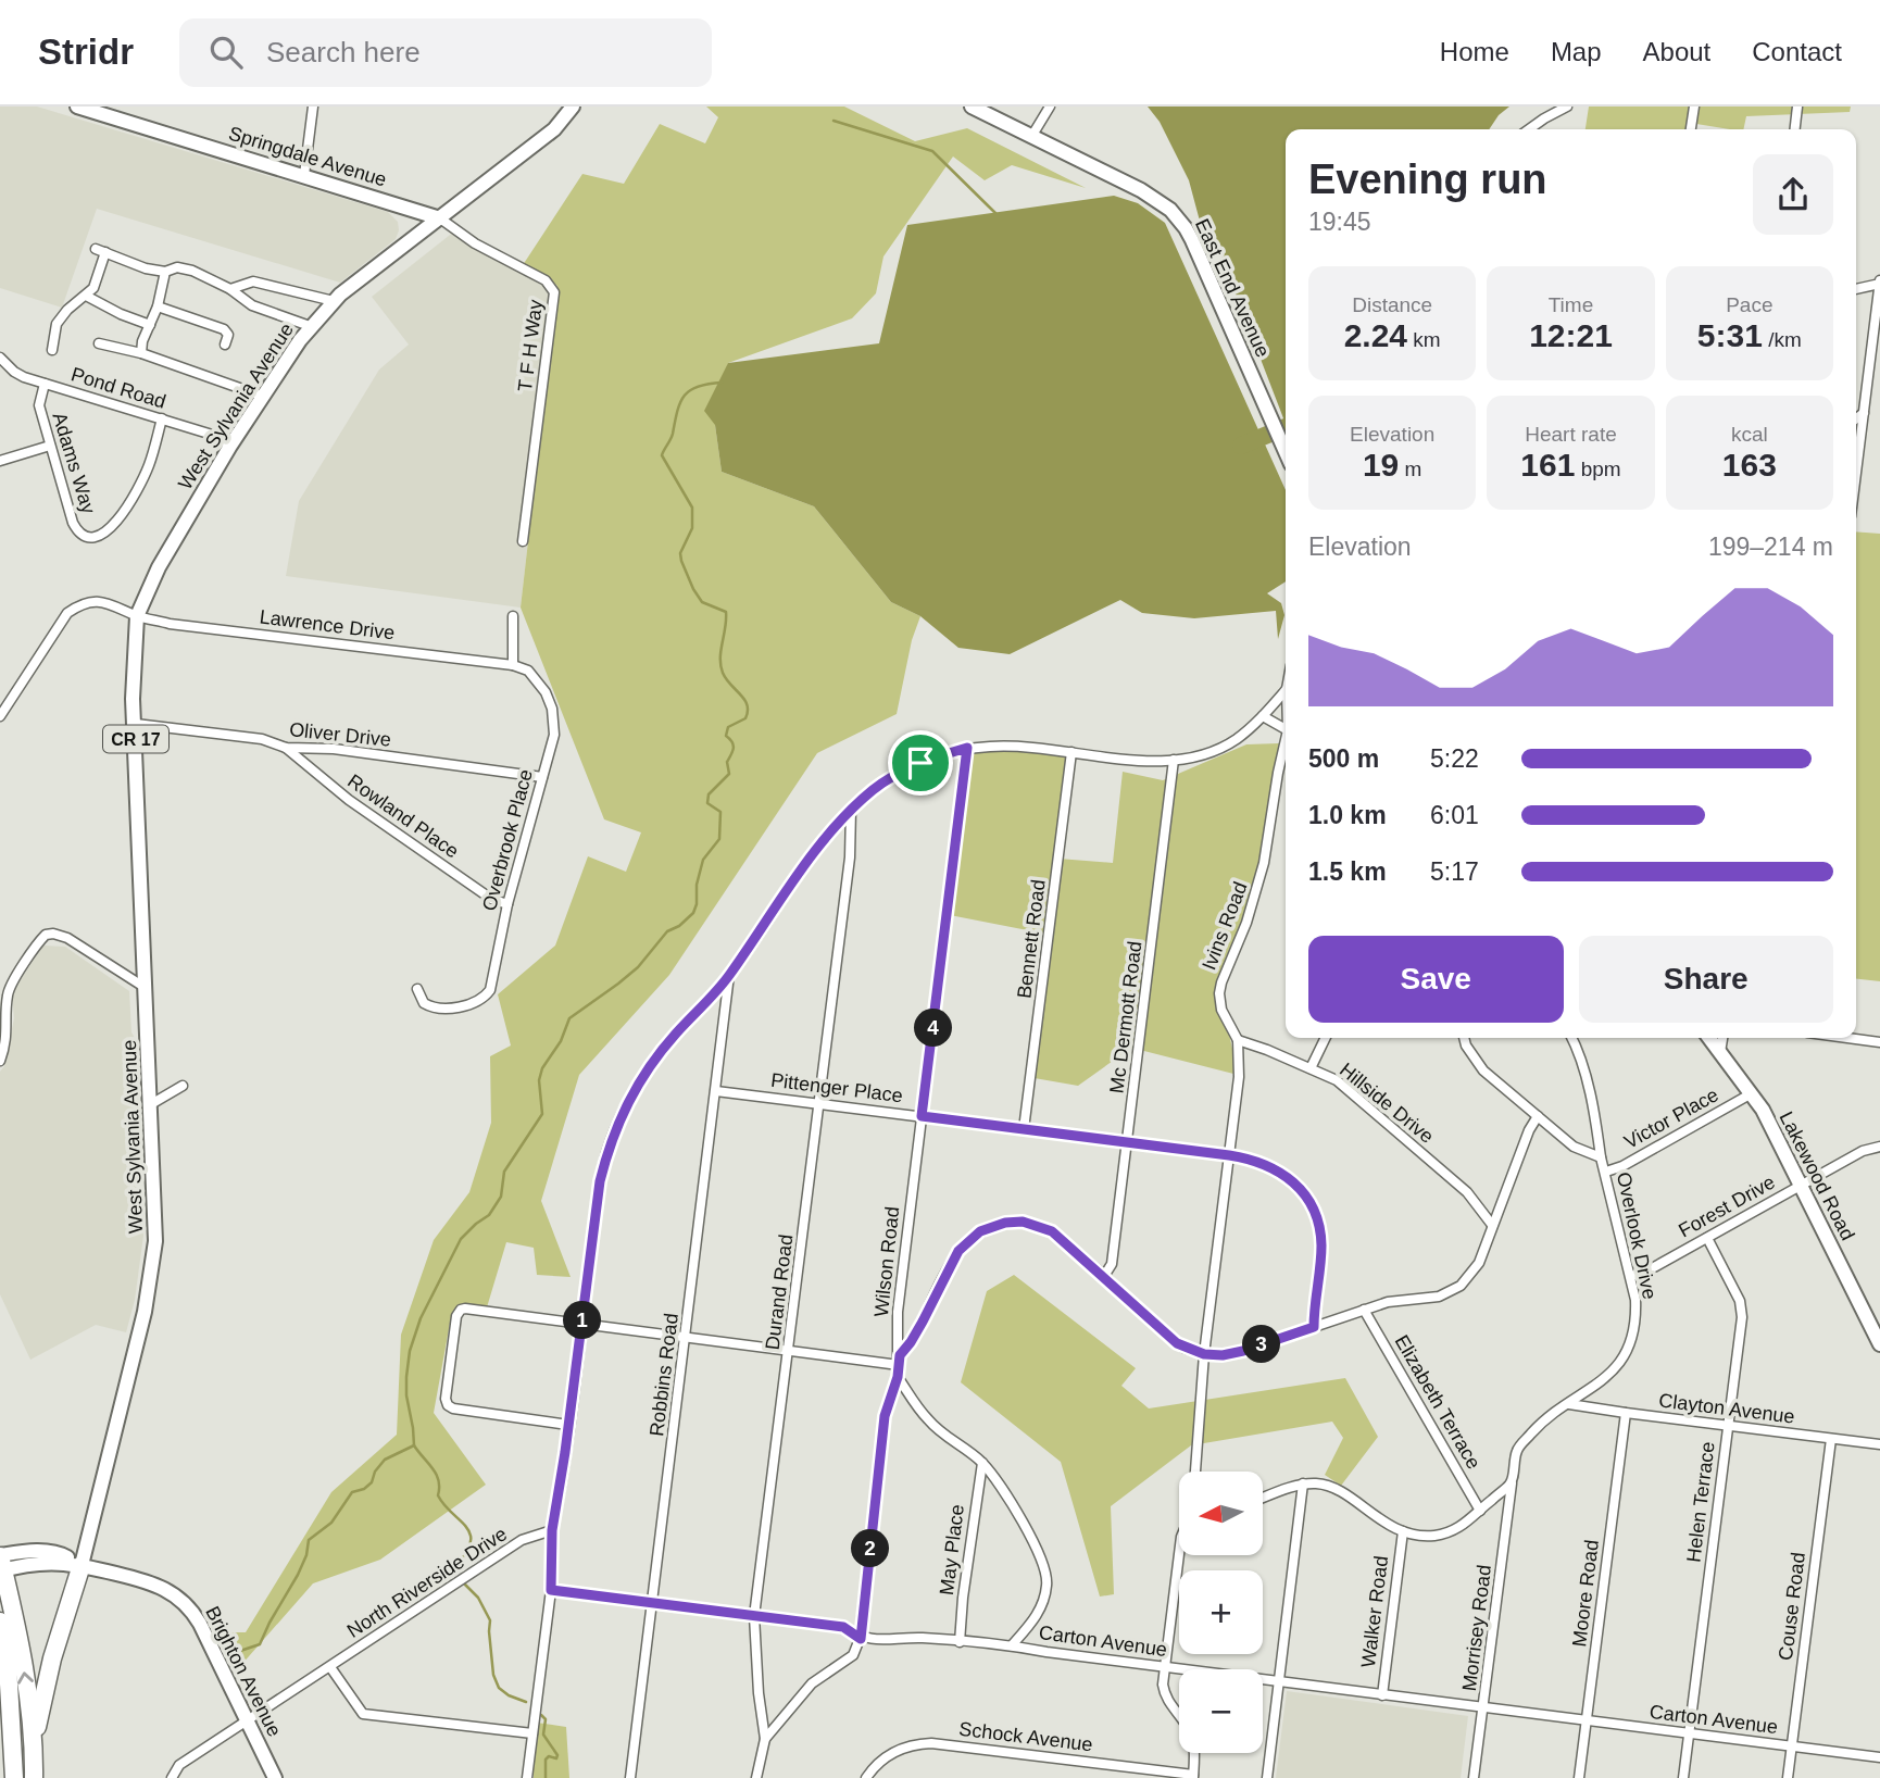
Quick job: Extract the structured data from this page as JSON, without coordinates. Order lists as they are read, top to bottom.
{
  "streets": {
    "main road": [
      "Springdale Avenue",
      "East End Avenue",
      "West Sylvania Avenue",
      "CR 17",
      "Lakewood Road",
      "Brighton Avenue"
    ],
    "street": [
      "T F H Way",
      "Pond Road",
      "Adams Way",
      "Lawrence Drive",
      "Oliver Drive",
      "Rowland Place",
      "Overbrook Place",
      "Ivins Road",
      "Bennett Road",
      "Mc Dermott Road",
      "Pittenger Place",
      "Hillside Drive",
      "Victor Place",
      "Forest Drive",
      "Overlook Drive",
      "Wilson Road",
      "Durand Road",
      "Robbins Road",
      "Elizabeth Terrace",
      "Clayton Avenue",
      "Helen Terrace",
      "May Place",
      "North Riverside Drive",
      "Moore Road",
      "Couse Road",
      "Walker Road",
      "Morrisey Road",
      "Carton Avenue",
      "Schock Avenue"
    ]
  },
  "crossings": [
    ["Springdale Avenue", "T F H Way"],
    ["Springdale Avenue", "West Sylvania Avenue"],
    ["T F H Way", "West Sylvania Avenue"],
    ["Pond Road", "West Sylvania Avenue"],
    ["Pond Road", "Adams Way"],
    ["West Sylvania Avenue", "Lawrence Drive"],
    ["West Sylvania Avenue", "Oliver Drive"],
    ["West Sylvania Avenue", "Brighton Avenue"],
    ["Lawrence Drive", "Overbrook Place"],
    ["Oliver Drive", "Rowland Place"],
    ["Oliver Drive", "Overbrook Place"],
    ["Rowland Place", "Overbrook Place"],
    ["Ivins Road", "Pittenger Place"],
    ["Ivins Road", "Hillside Drive"],
    ["Bennett Road", "Pittenger Place"],
    ["Mc Dermott Road", "Pittenger Place"],
    ["Pittenger Place", "Wilson Road"],
    ["Pittenger Place", "Durand Road"],
    ["Pittenger Place", "Robbins Road"],
    ["Victor Place", "Lakewood Road"],
    ["Victor Place", "Overlook Drive"],
    ["Lakewood Road", "Forest Drive"],
    ["Forest Drive", "Overlook Drive"],
    ["Forest Drive", "Helen Terrace"],
    ["Overlook Drive", "Clayton Avenue"],
    ["Overlook Drive", "Morrisey Road"],
    ["Wilson Road", "Carton Avenue"],
    ["Durand Road", "Carton Avenue"],
    ["Robbins Road", "Carton Avenue"],
    ["Clayton Avenue", "Helen Terrace"],
    ["Clayton Avenue", "Moore Road"],
    ["Clayton Avenue", "Couse Road"],
    ["Helen Terrace", "Carton Avenue"],
    ["May Place", "Carton Avenue"],
    ["North Riverside Drive", "Brighton Avenue"],
    ["Moore Road", "Carton Avenue"],
    ["Couse Road", "Carton Avenue"],
    ["Walker Road", "Carton Avenue"],
    ["Morrisey Road", "Carton Avenue"]
  ],
  "north": "left",
  "page": {
    "header": "Stridr",
    "search": "Search here",
    "nav": [
      "Home",
      "Map",
      "About",
      "Contact"
    ],
    "heading": ["Evening run", "19:45"],
    "stats": [
      ["Distance", "2.24 km"],
      ["Time", "12:21"],
      ["Pace", "5:31 /km"],
      ["Elevation", "19 m"],
      ["Heart rate", "161 bpm"],
      ["kcal", "163"]
    ],
    "chart": ["Elevation", "199–214 m"],
    "list": [
      {
        "name": "500 m",
        "note": "5:22"
      },
      {
        "name": "1.0 km",
        "note": "6:01"
      },
      {
        "name": "1.5 km",
        "note": "5:17"
      }
    ],
    "buttons": ["Save", "Share"],
    "pins": [
      "4",
      "1",
      "3",
      "2"
    ],
    "map_buttons": ["+", "−"]
  }
}
